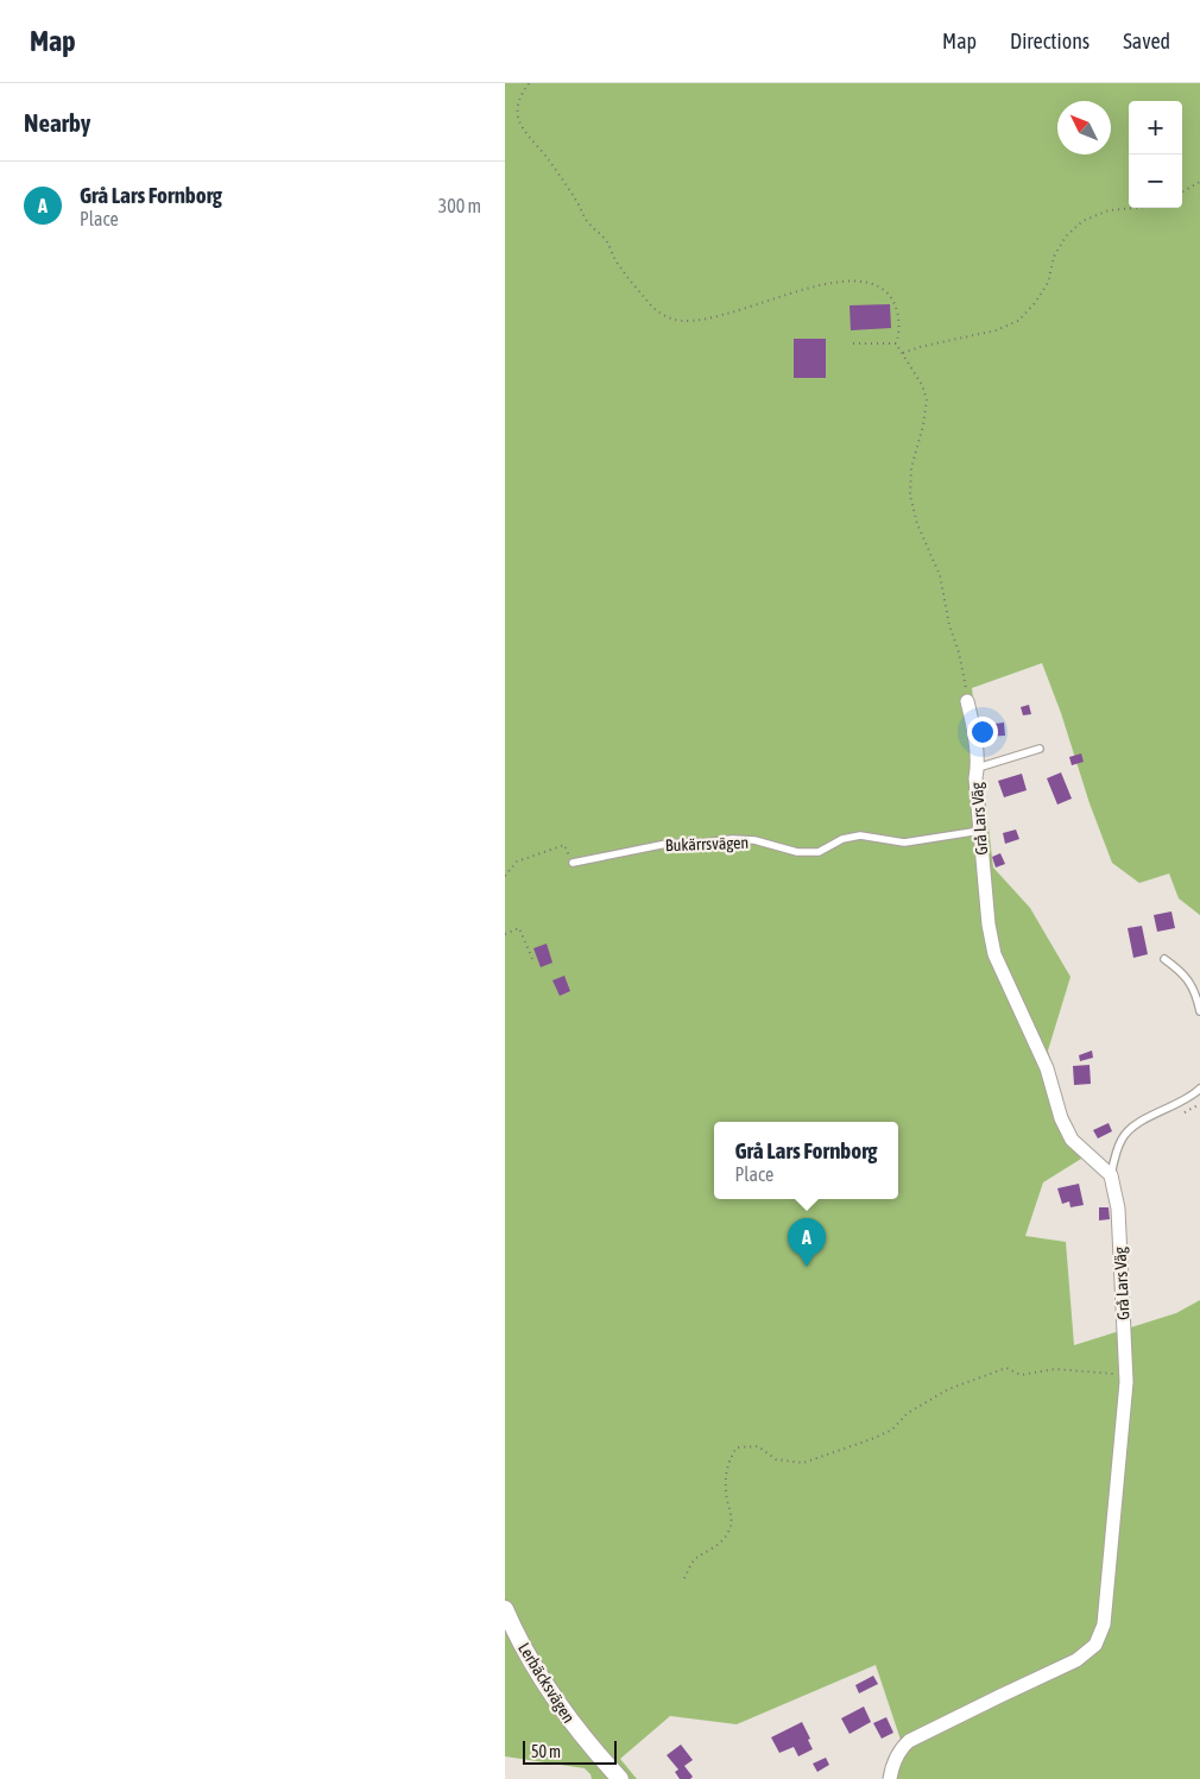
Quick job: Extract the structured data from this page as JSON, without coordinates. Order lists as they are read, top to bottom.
{
  "streets": {
    "street": ["Grå Lars Väg", "Lerbäcksvägen"],
    "lane": ["Bukärrsvägen"]
  },
  "crossings": [
    ["Grå Lars Väg", "Bukärrsvägen"]
  ],
  "scale_bar": "50 m",
  "north": "top left",
  "page": {
    "header": "Map",
    "nav": ["Map", "Directions", "Saved"],
    "heading": "Nearby",
    "map_buttons": ["+", "−"],
    "list": [
      {
        "mark": "A",
        "name": "Grå Lars Fornborg",
        "note": "Place",
        "value": "300 m"
      }
    ],
    "popup": ["Grå Lars Fornborg", "Place"],
    "pins": "A",
    "scale": "50 m"
  }
}
